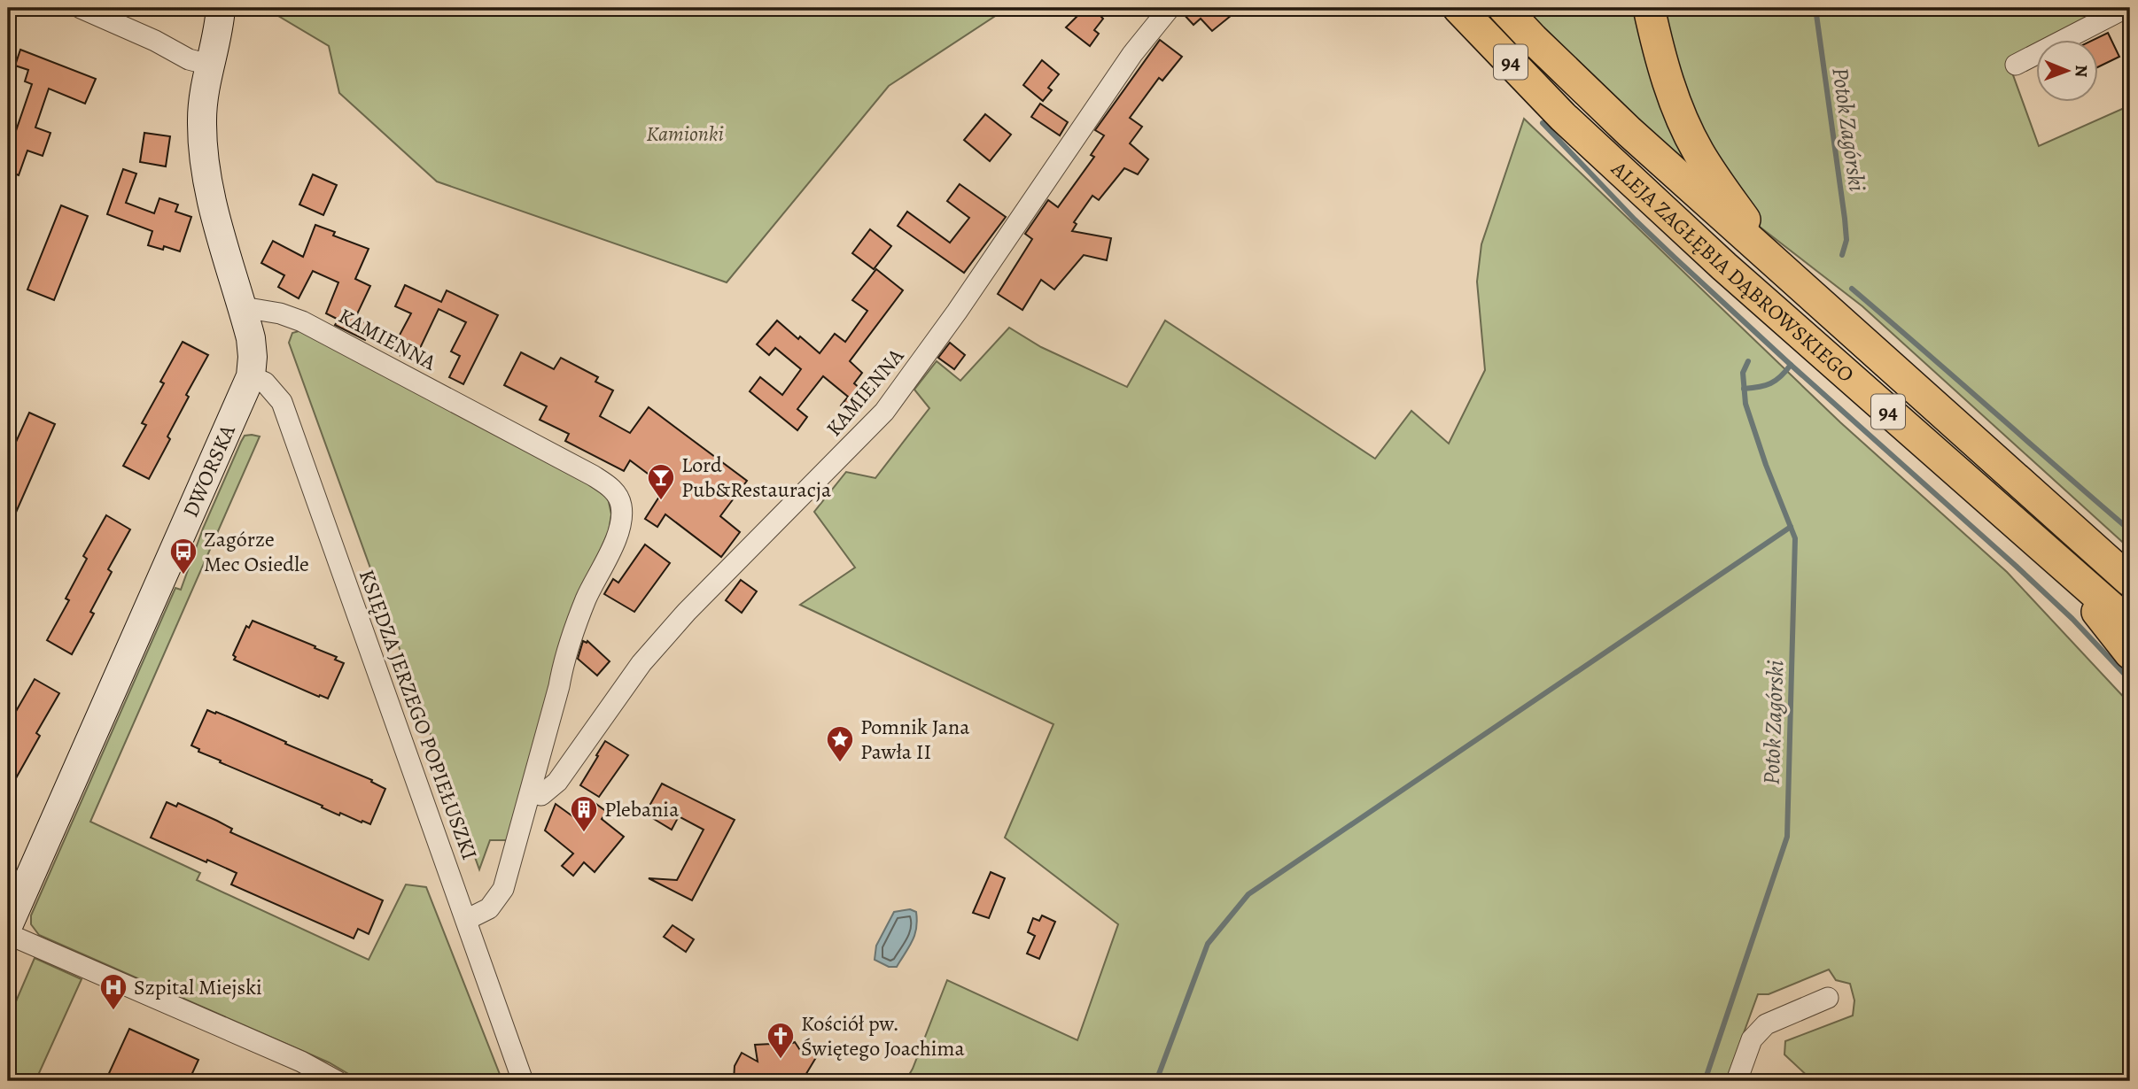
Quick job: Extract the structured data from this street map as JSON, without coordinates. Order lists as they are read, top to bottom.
{
  "streets": {
    "main road": ["94", "ALEJA ZAGŁĘBIA DĄBROWSKIEGO"],
    "street": ["KAMIENNA", "DWORSKA", "KSIĘDZA JERZEGO POPIEŁUSZKI"]
  },
  "crossings": [
    ["KAMIENNA", "DWORSKA"],
    ["KAMIENNA", "KSIĘDZA JERZEGO POPIEŁUSZKI"],
    ["DWORSKA", "KSIĘDZA JERZEGO POPIEŁUSZKI"]
  ],
  "water": ["Potok Zagórski"],
  "parks": ["Kamionki"],
  "places": {
    "bar": ["Lord Pub&Restauracja"],
    "bus stop": ["Zagórze Mec Osiedle"],
    "place": ["Pomnik Jana Pawła II"],
    "building": ["Plebania"],
    "hospital": ["Szpital Miejski"],
    "church": ["Kościół pw. Świętego Joachima"]
  },
  "north": "right"
}
